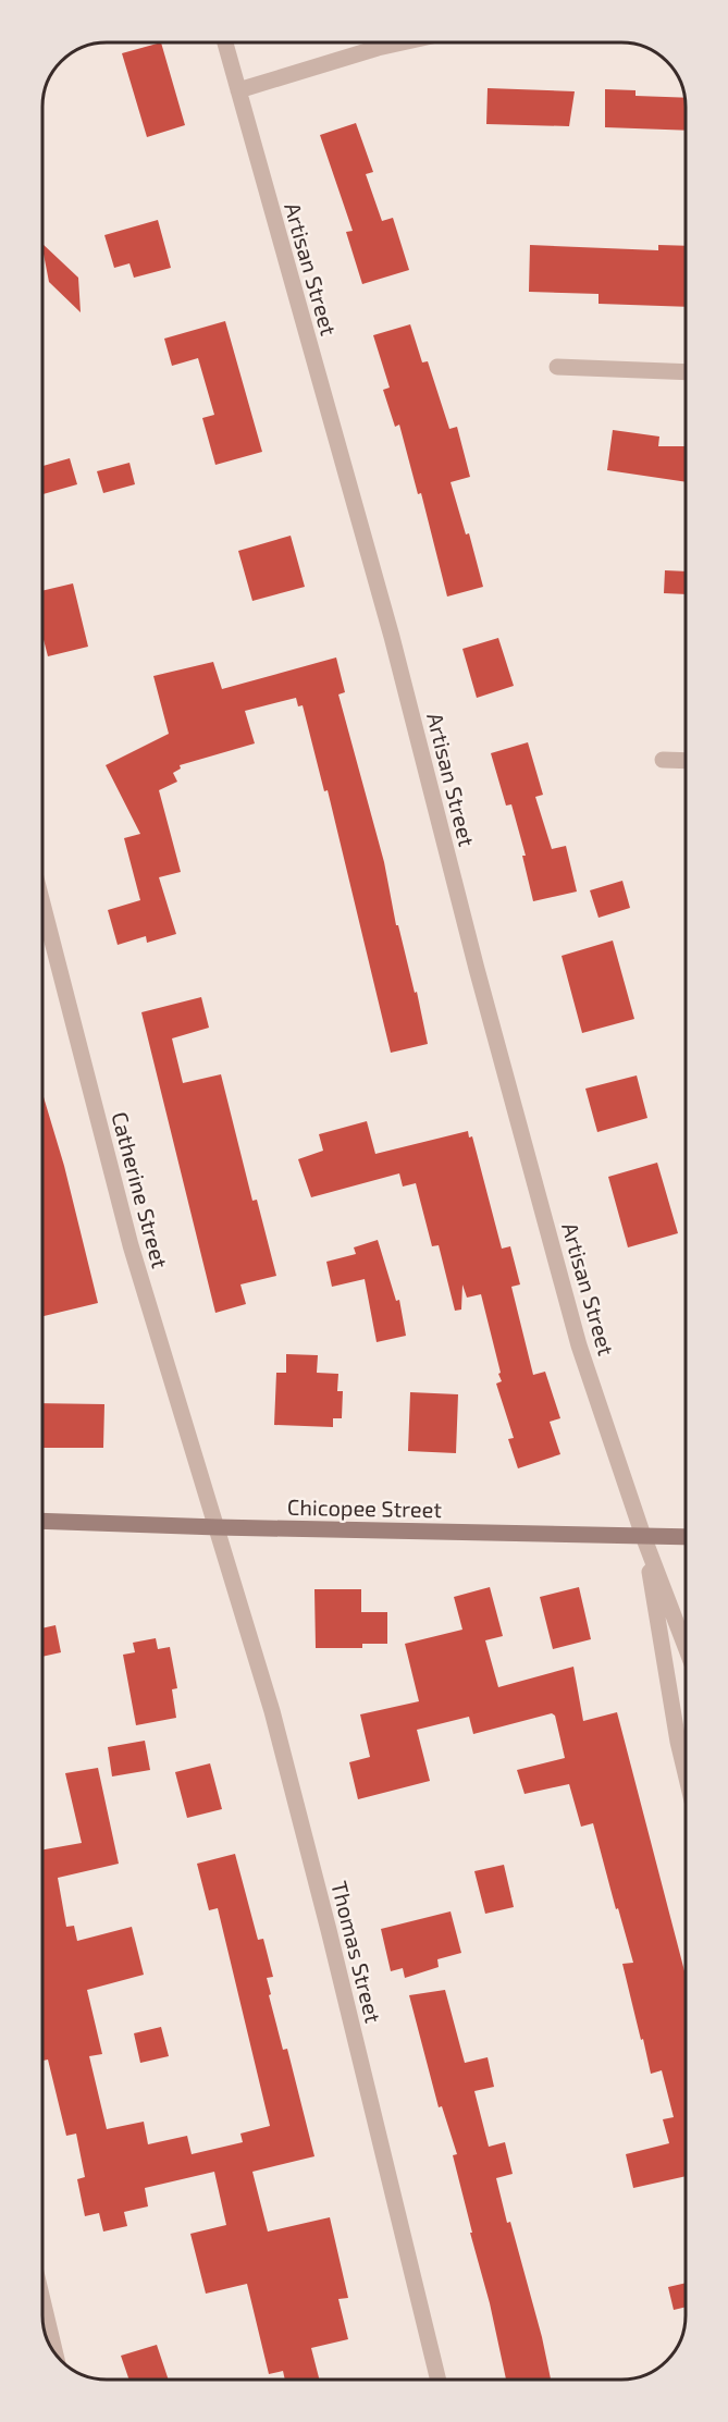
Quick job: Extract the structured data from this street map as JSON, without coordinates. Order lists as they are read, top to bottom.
{
  "streets": {
    "main road": ["Chicopee Street"],
    "street": ["Artisan Street", "Catherine Street", "Thomas Street"]
  },
  "crossings": [
    ["Artisan Street", "Chicopee Street"],
    ["Catherine Street", "Chicopee Street"],
    ["Catherine Street", "Thomas Street"],
    ["Chicopee Street", "Thomas Street"]
  ]
}
